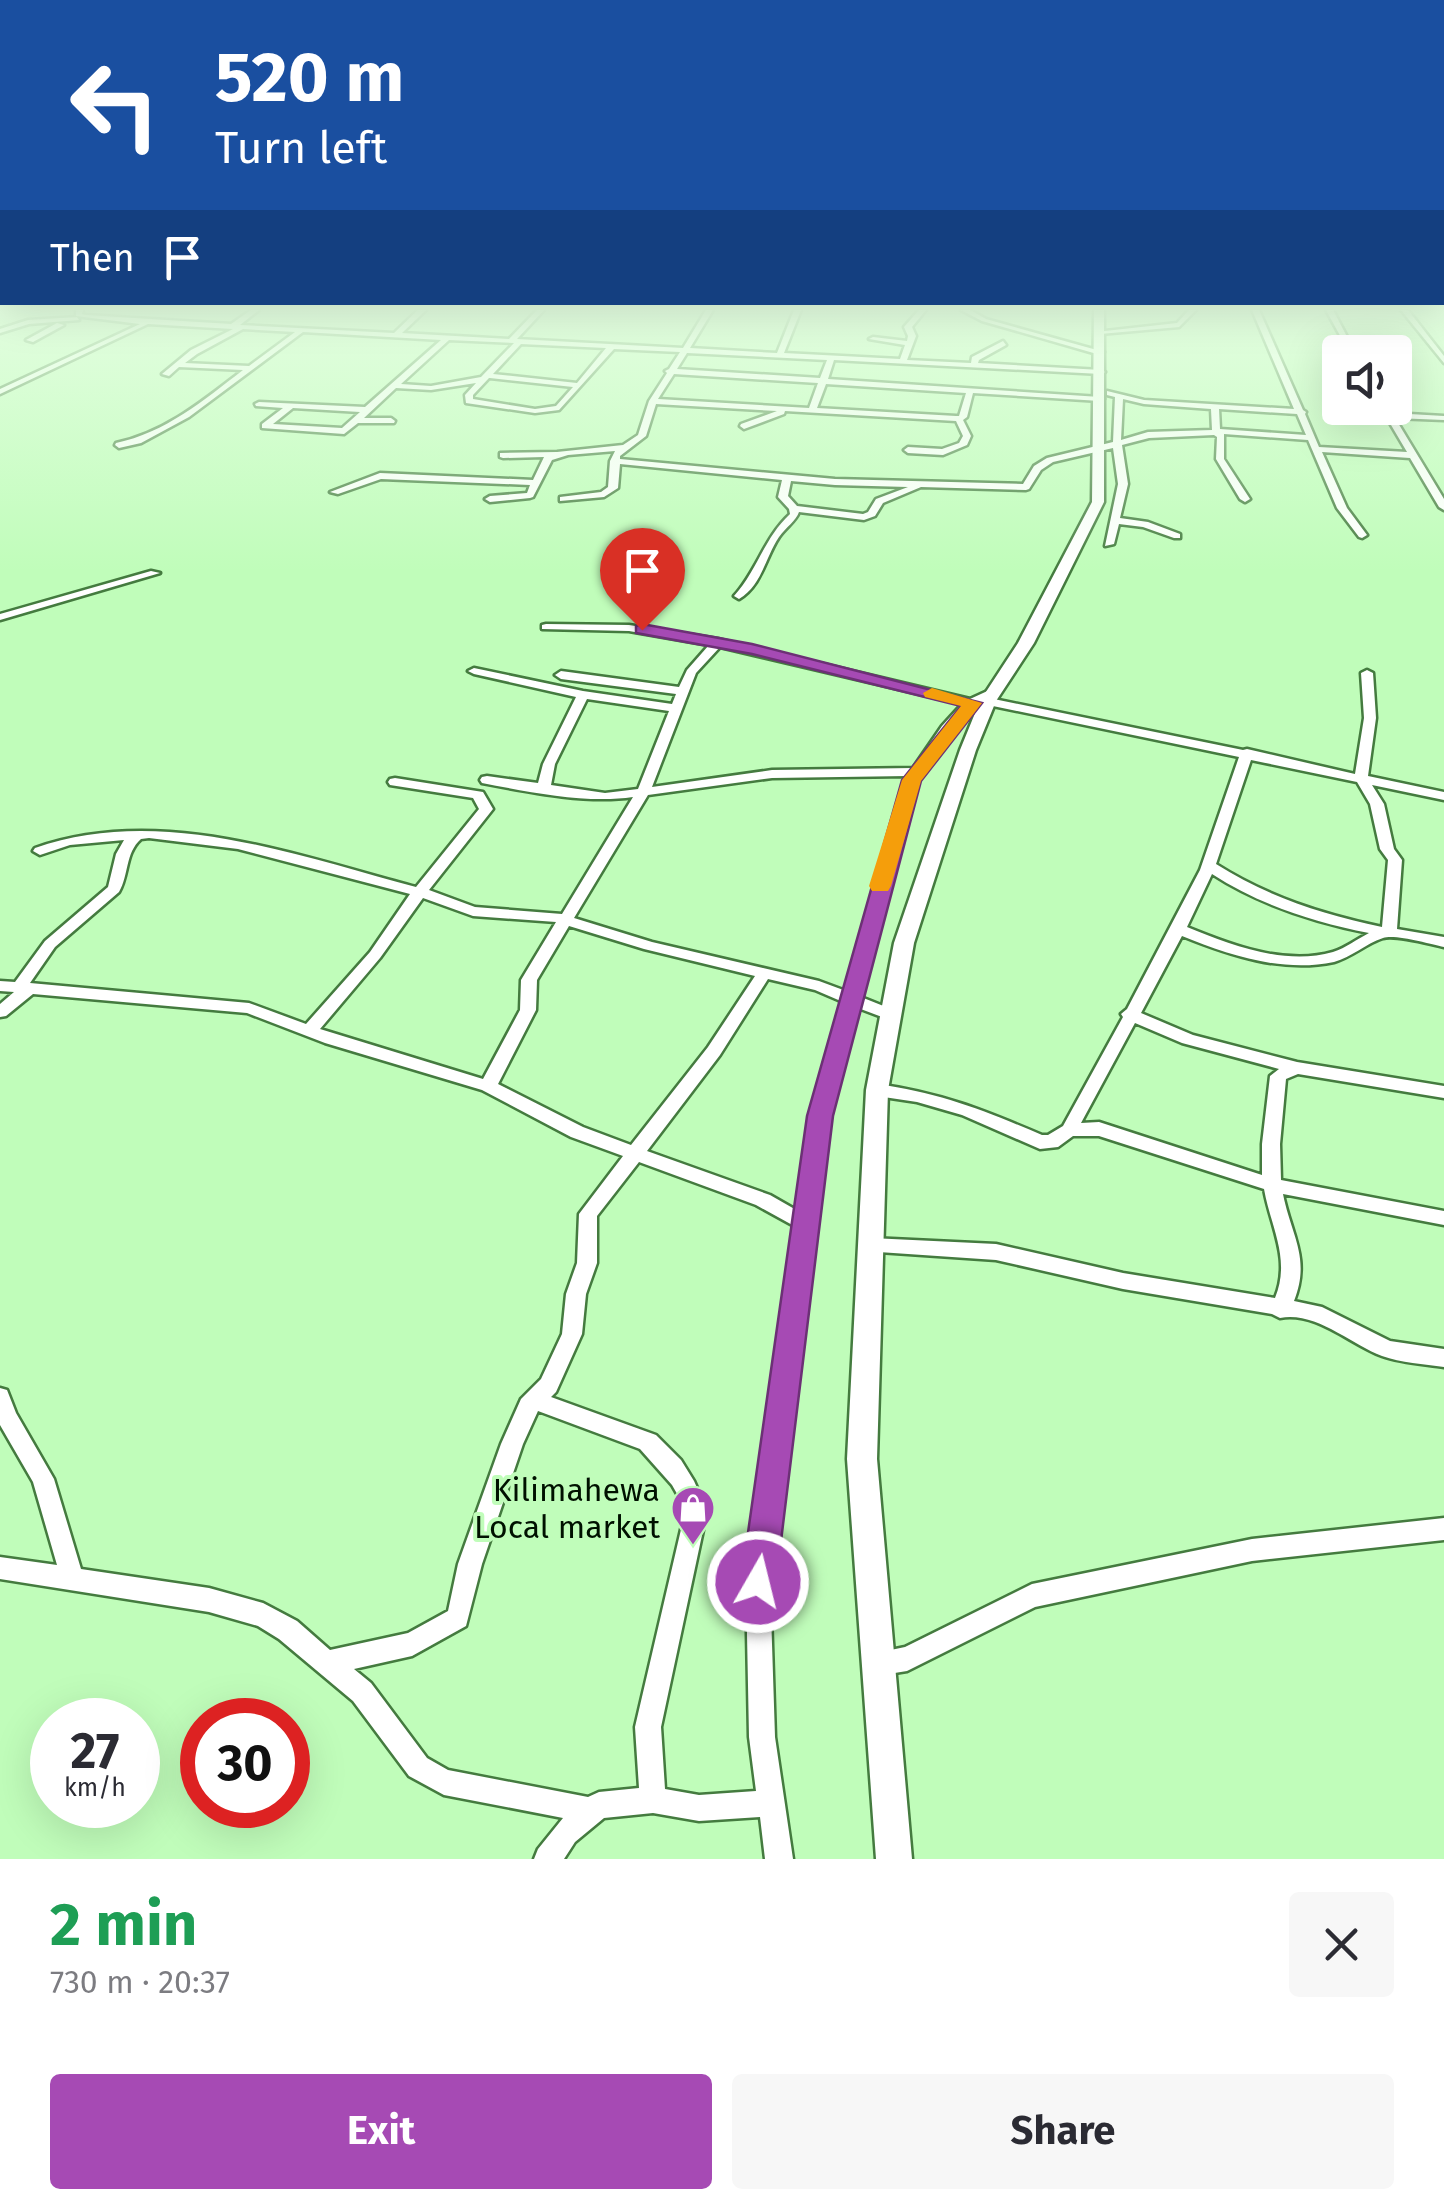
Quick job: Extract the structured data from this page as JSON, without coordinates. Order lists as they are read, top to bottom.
{
  "places": {
    "shop": ["Kilimahewa Local market"]
  },
  "page": {
    "turn": ["520 m", "Turn left"],
    "then": "Then",
    "speed": "27 km/h",
    "limit": "30",
    "heading": ["2 min", "730 m · 20:37"],
    "buttons": ["Exit", "Share"]
  }
}
